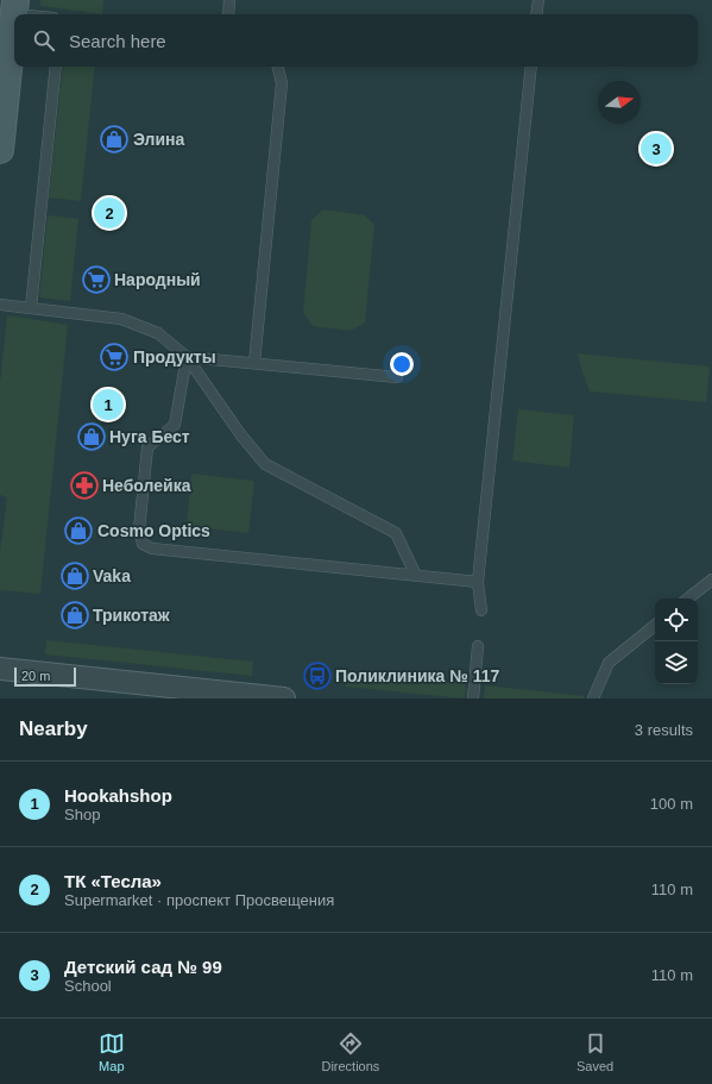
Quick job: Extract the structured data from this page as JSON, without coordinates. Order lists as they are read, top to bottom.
{
  "places": {
    "shop": [
      "Элина",
      "Нуга Бест",
      "Cosmo Optics",
      "Vaka",
      "Трикотаж"
    ],
    "supermarket": ["Народный", "Продукты"],
    "pharmacy": ["Неболейка"],
    "bus stop": ["Поликлиника № 117"]
  },
  "scale_bar": "20 m",
  "north": "right",
  "page": {
    "search": "Search here",
    "pins": ["3", "2", "1"],
    "scale": "20 m",
    "heading": ["Nearby", "3 results"],
    "list": [
      {
        "mark": "1",
        "name": "Hookahshop",
        "note": "Shop",
        "value": "100 m"
      },
      {
        "mark": "2",
        "name": "ТК «Тесла»",
        "note": "Supermarket · проспект Просвещения",
        "value": "110 m"
      },
      {
        "mark": "3",
        "name": "Детский сад № 99",
        "note": "School",
        "value": "110 m"
      }
    ],
    "nav": ["Map", "Directions", "Saved"]
  }
}
